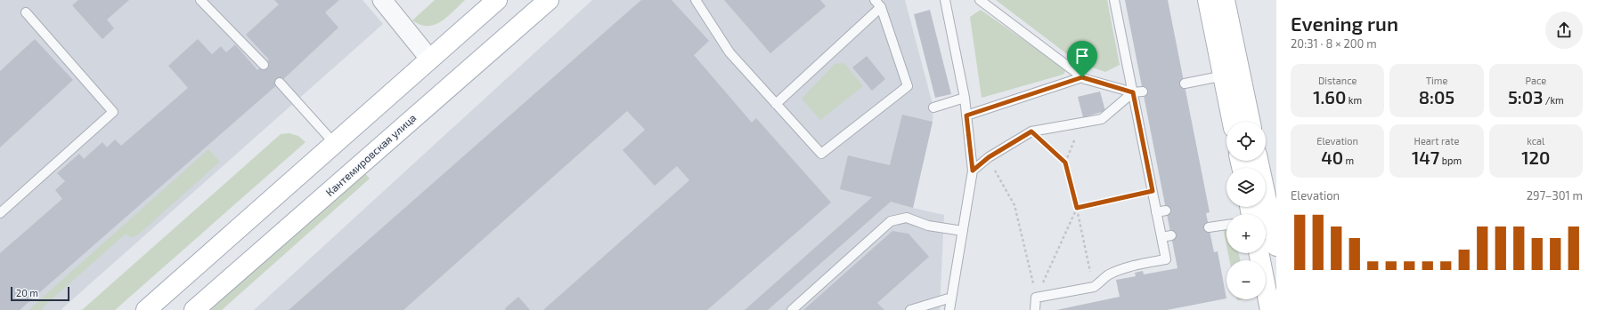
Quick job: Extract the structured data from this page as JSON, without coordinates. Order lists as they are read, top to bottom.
{
  "streets": {
    "main road": ["Кантемировская улица"]
  },
  "scale_bar": "20 m",
  "page": {
    "heading": ["Evening run", "20:31 · 8 × 200 m"],
    "stats": [
      ["Distance", "1.60 km"],
      ["Time", "8:05"],
      ["Pace", "5:03 /km"],
      ["Elevation", "40 m"],
      ["Heart rate", "147 bpm"],
      ["kcal", "120"]
    ],
    "map_buttons": ["+", "−"],
    "chart": ["Elevation", "297–301 m"],
    "scale": "20 m"
  }
}
